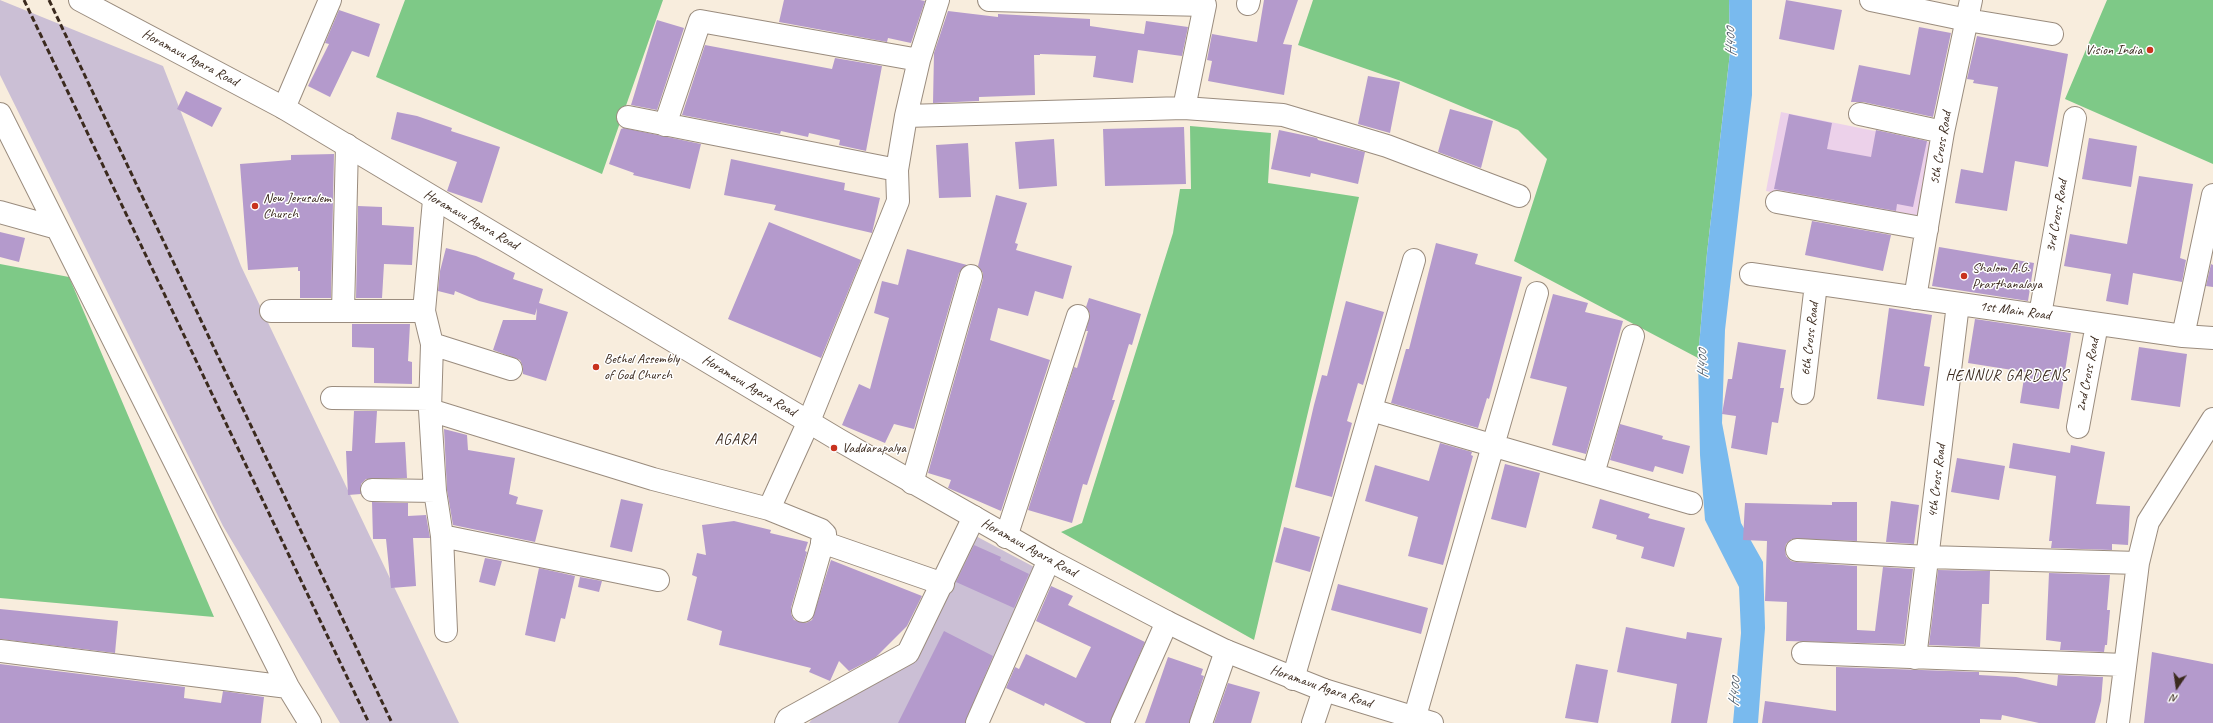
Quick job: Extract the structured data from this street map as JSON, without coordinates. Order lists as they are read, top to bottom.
{
  "streets": {
    "street": [
      "Horamavu Agara Road",
      "5th Cross Road",
      "3rd Cross Road",
      "1st Main Road",
      "6th Cross Road",
      "2nd Cross Road",
      "4th Cross Road"
    ]
  },
  "crossings": [
    ["5th Cross Road", "1st Main Road"],
    ["3rd Cross Road", "1st Main Road"],
    ["1st Main Road", "6th Cross Road"],
    ["1st Main Road", "2nd Cross Road"],
    ["1st Main Road", "4th Cross Road"]
  ],
  "districts": ["HENNUR GARDENS", "AGARA"],
  "water": ["H400"],
  "places": [
    "Vision India",
    "New Jerusalem Church",
    "Shalom A.G. Prarthanalaya",
    "Bethel Assembly of God Church",
    "Vaddarapalya"
  ],
  "north": "bottom"
}
